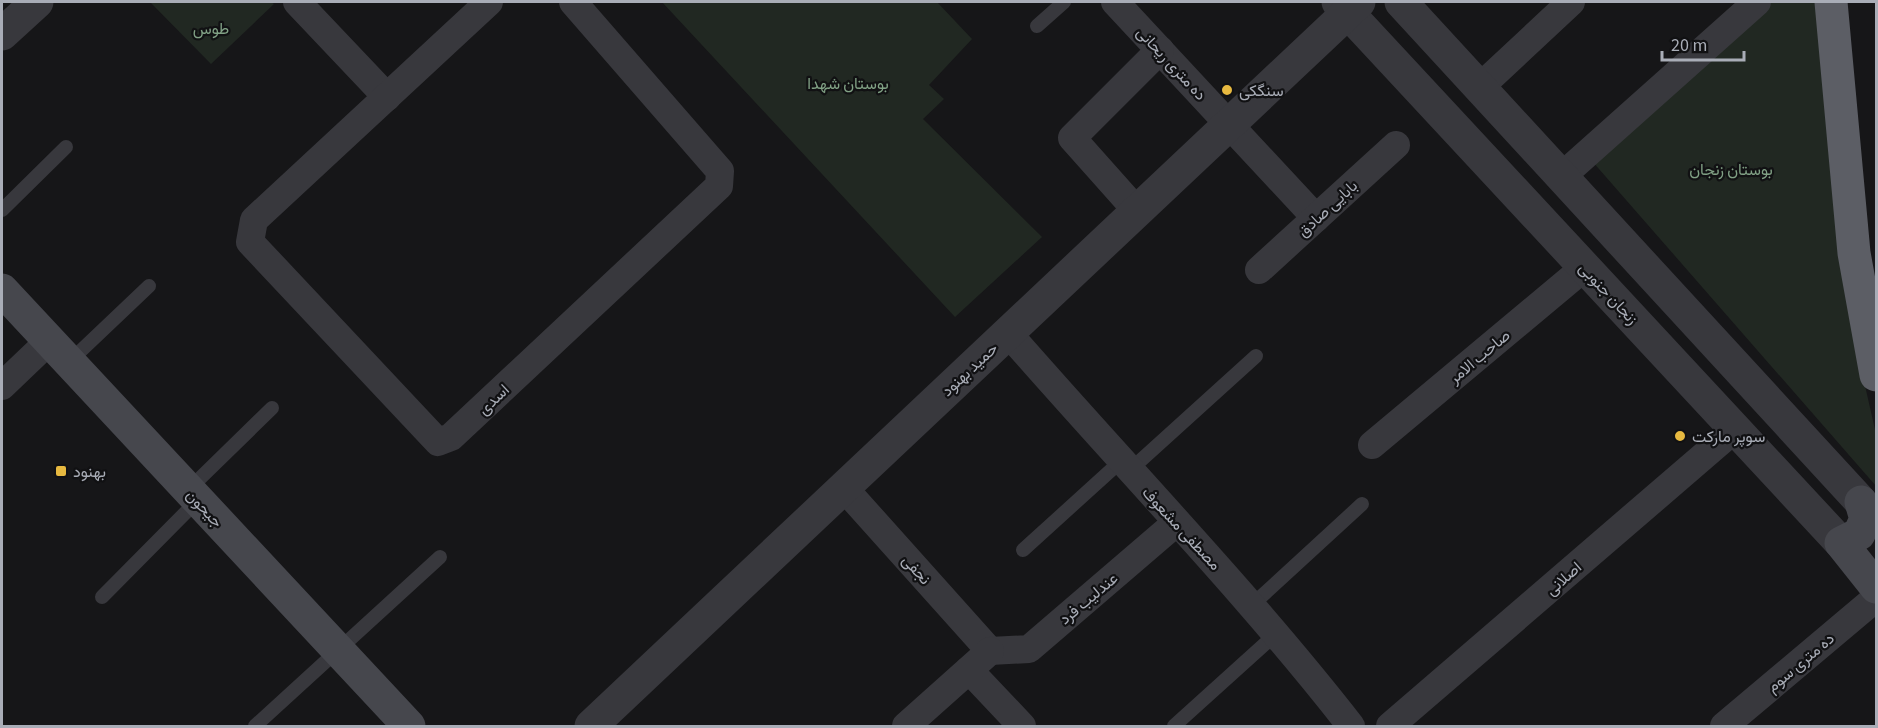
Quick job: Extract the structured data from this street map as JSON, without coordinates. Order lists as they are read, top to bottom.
{
  "streets": {
    "main road": ["زنجان جنوبی", "جیحون"],
    "street": [
      "ده متری ریحانی",
      "بابایی صادق",
      "صاحب الامر",
      "حمید بهنود",
      "اسدی",
      "مصطفی مشعوف",
      "نجفی",
      "اصلانی",
      "عندلیب فرد",
      "ده متری سوم"
    ]
  },
  "crossings": [
    ["ده متری ریحانی", "بابایی صادق"],
    ["ده متری ریحانی", "حمید بهنود"],
    ["زنجان جنوبی", "صاحب الامر"],
    ["زنجان جنوبی", "حمید بهنود"],
    ["زنجان جنوبی", "اصلانی"],
    ["حمید بهنود", "مصطفی مشعوف"],
    ["حمید بهنود", "نجفی"],
    ["مصطفی مشعوف", "عندلیب فرد"],
    ["نجفی", "عندلیب فرد"]
  ],
  "parks": ["طوس", "بوستان شهدا", "بوستان زنجان"],
  "places": {
    "other": ["سنگکی", "سوپر مارکت"],
    "transit": ["بهنود"]
  },
  "scale_bar": "20 m"
}
